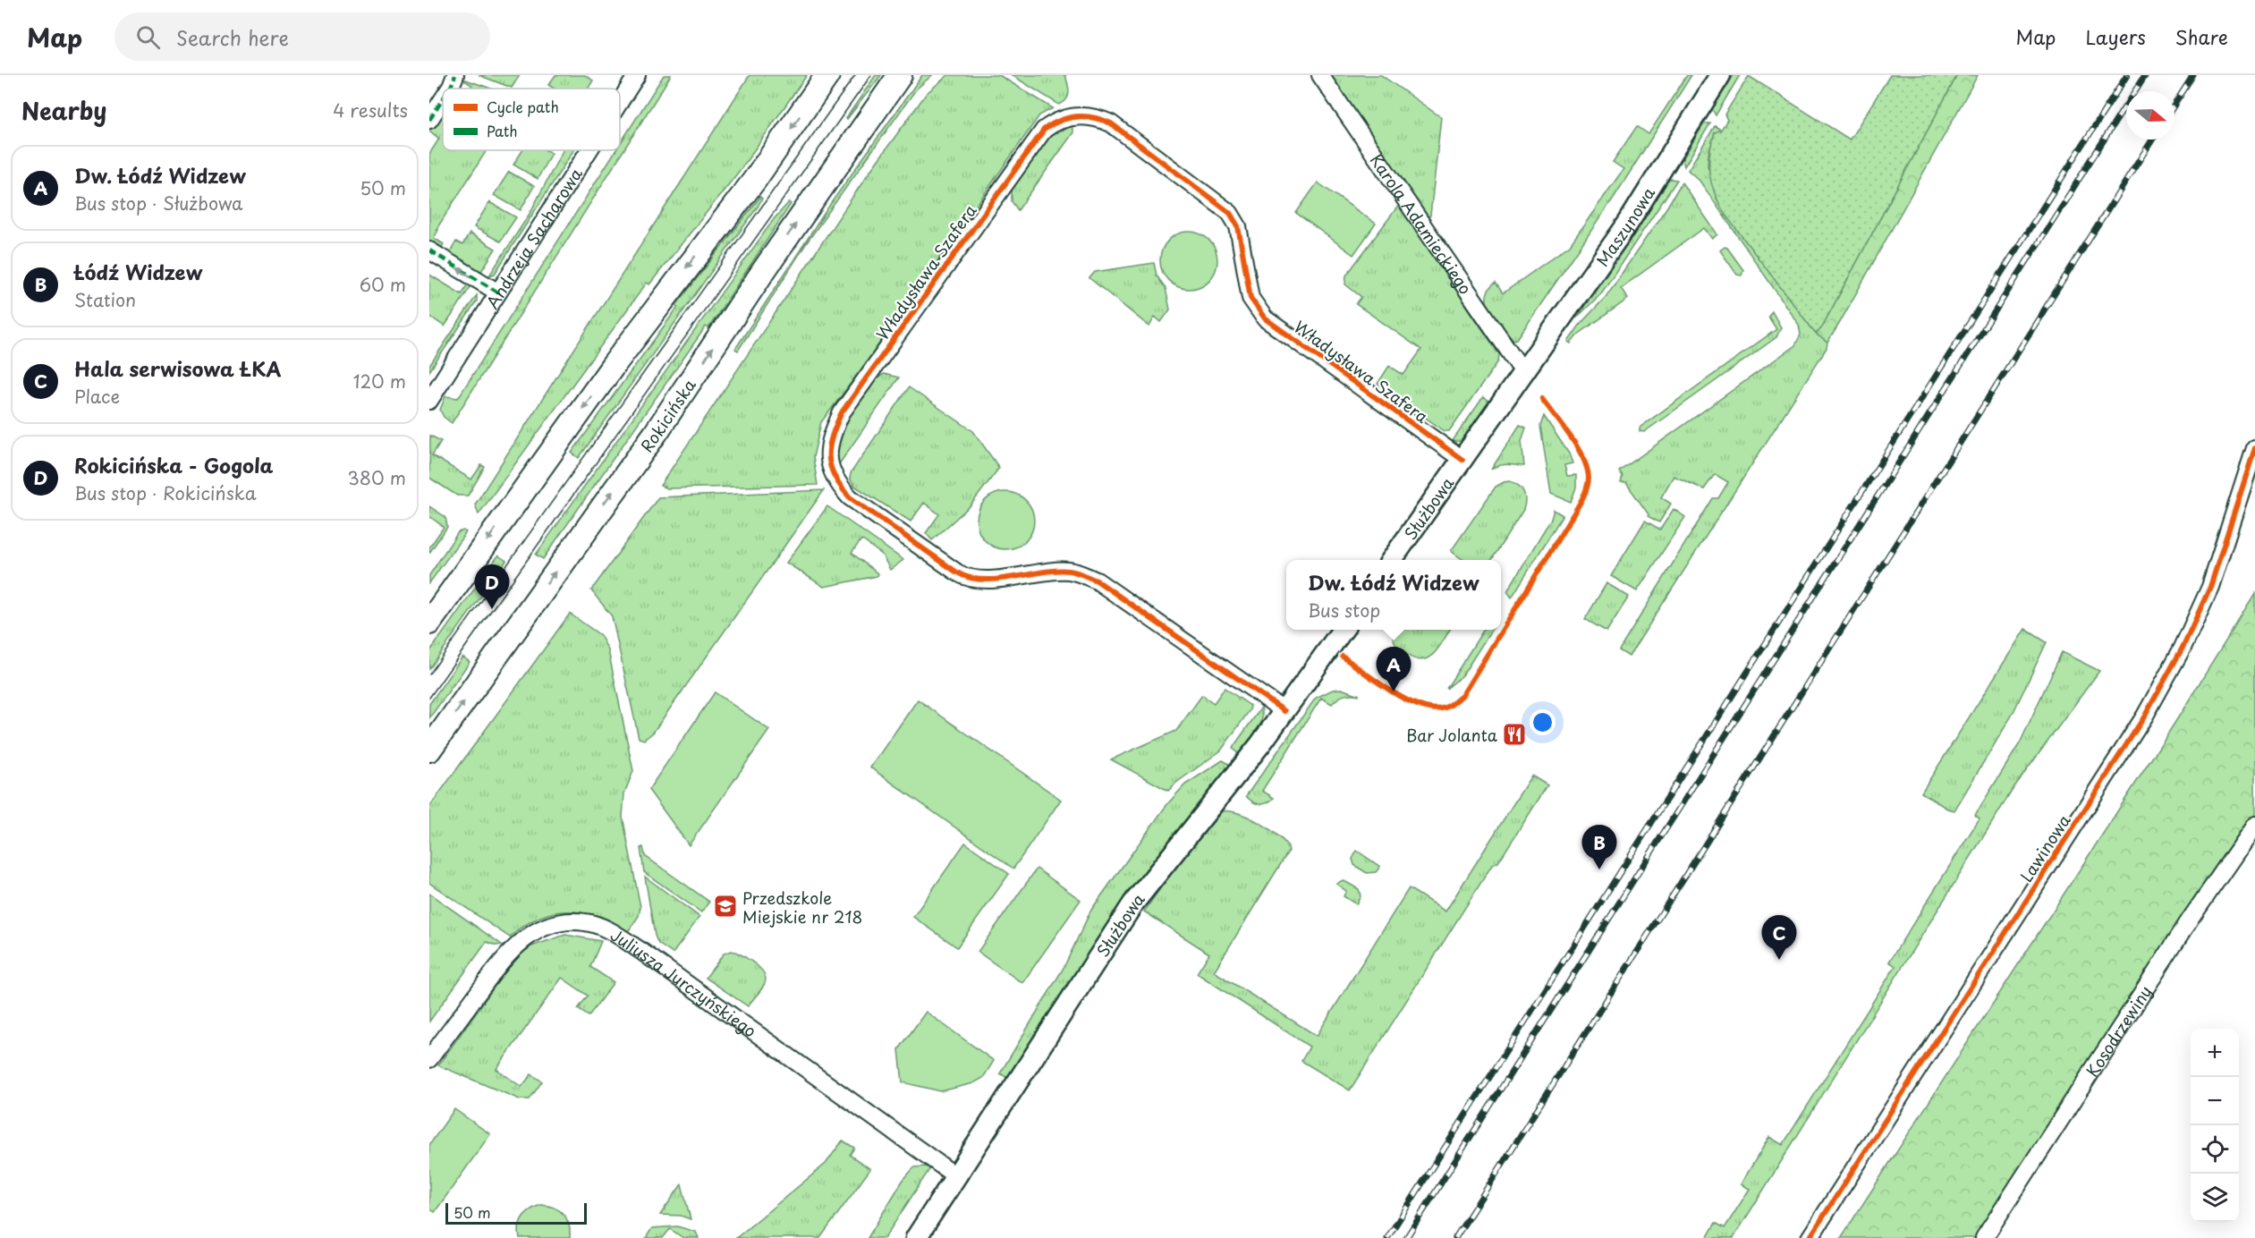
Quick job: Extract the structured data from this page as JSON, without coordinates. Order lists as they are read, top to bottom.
{
  "streets": {
    "main road": ["Rokicińska"],
    "street": [
      "Karola Adamieckiego",
      "Maszynowa",
      "Andrzeja Sacharowa",
      "Władysława Szafera",
      "Służbowa",
      "Lawinowa",
      "Juliusza Jurczyńskiego",
      "Kosodrzewiny"
    ]
  },
  "crossings": [
    ["Karola Adamieckiego", "Maszynowa"],
    ["Karola Adamieckiego", "Służbowa"],
    ["Maszynowa", "Służbowa"],
    ["Władysława Szafera", "Służbowa"],
    ["Służbowa", "Juliusza Jurczyńskiego"]
  ],
  "places": {
    "restaurant": ["Bar Jolanta"],
    "school or university": ["Przedszkole Miejskie nr 218"]
  },
  "legend": ["Cycle path", "Path"],
  "scale_bar": "50 m",
  "north": "right",
  "page": {
    "header": "Map",
    "search": "Search here",
    "nav": ["Map", "Layers", "Share"],
    "heading": ["Nearby", "4 results"],
    "list": [
      {
        "mark": "A",
        "name": "Dw. Łódź Widzew",
        "note": "Bus stop · Służbowa",
        "value": "50 m"
      },
      {
        "mark": "B",
        "name": "Łódź Widzew",
        "note": "Station",
        "value": "60 m"
      },
      {
        "mark": "C",
        "name": "Hala serwisowa ŁKA",
        "note": "Place",
        "value": "120 m"
      },
      {
        "mark": "D",
        "name": "Rokicińska - Gogola",
        "note": "Bus stop · Rokicińska",
        "value": "380 m"
      }
    ],
    "popup": ["Dw. Łódź Widzew", "Bus stop"],
    "pins": [
      "D",
      "A",
      "B",
      "C"
    ],
    "map_buttons": ["+", "−"],
    "scale": "50 m"
  }
}
